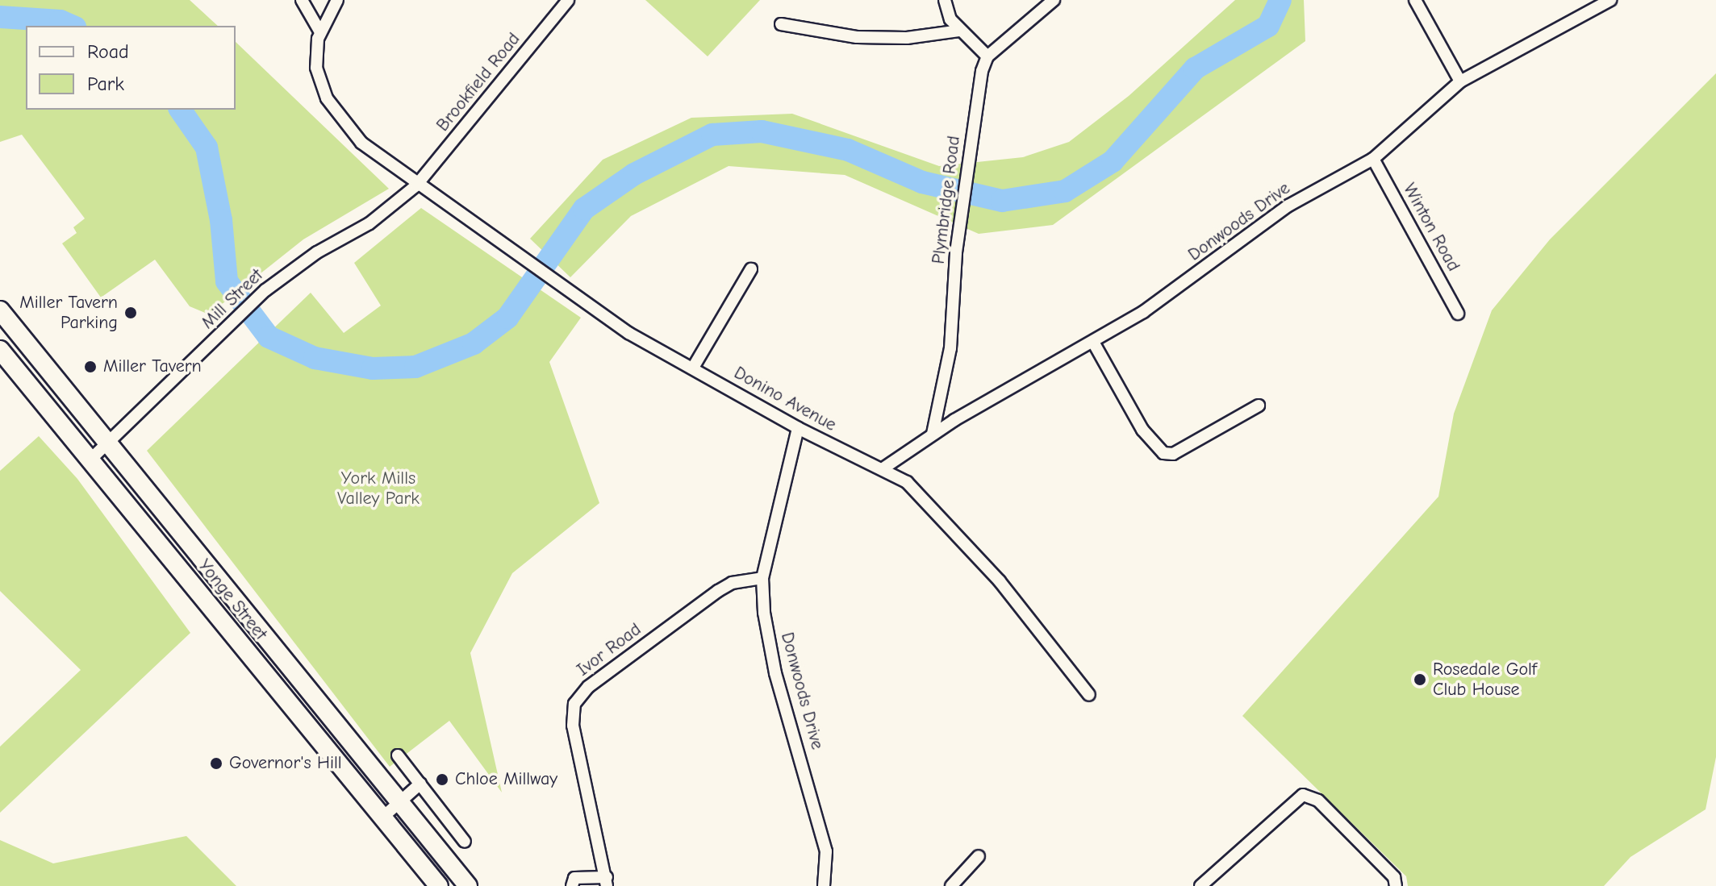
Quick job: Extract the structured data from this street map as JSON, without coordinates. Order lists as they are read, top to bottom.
{
  "streets": {
    "main road": ["Yonge Street"],
    "street": [
      "Brookfield Road",
      "Plymbridge Road",
      "Donwoods Drive",
      "Winton Road",
      "Mill Street",
      "Donino Avenue",
      "Ivor Road"
    ]
  },
  "crossings": [
    ["Brookfield Road", "Mill Street"],
    ["Brookfield Road", "Donino Avenue"],
    ["Plymbridge Road", "Donwoods Drive"],
    ["Donwoods Drive", "Winton Road"],
    ["Donwoods Drive", "Donino Avenue"],
    ["Donwoods Drive", "Ivor Road"],
    ["Mill Street", "Donino Avenue"],
    ["Mill Street", "Yonge Street"]
  ],
  "parks": ["York Mills Valley Park"],
  "places": [
    "Miller Tavern Parking",
    "Miller Tavern",
    "Rosedale Golf Club House",
    "Governor's Hill",
    "Chloe Millway"
  ],
  "legend": ["Road", "Park"]
}
